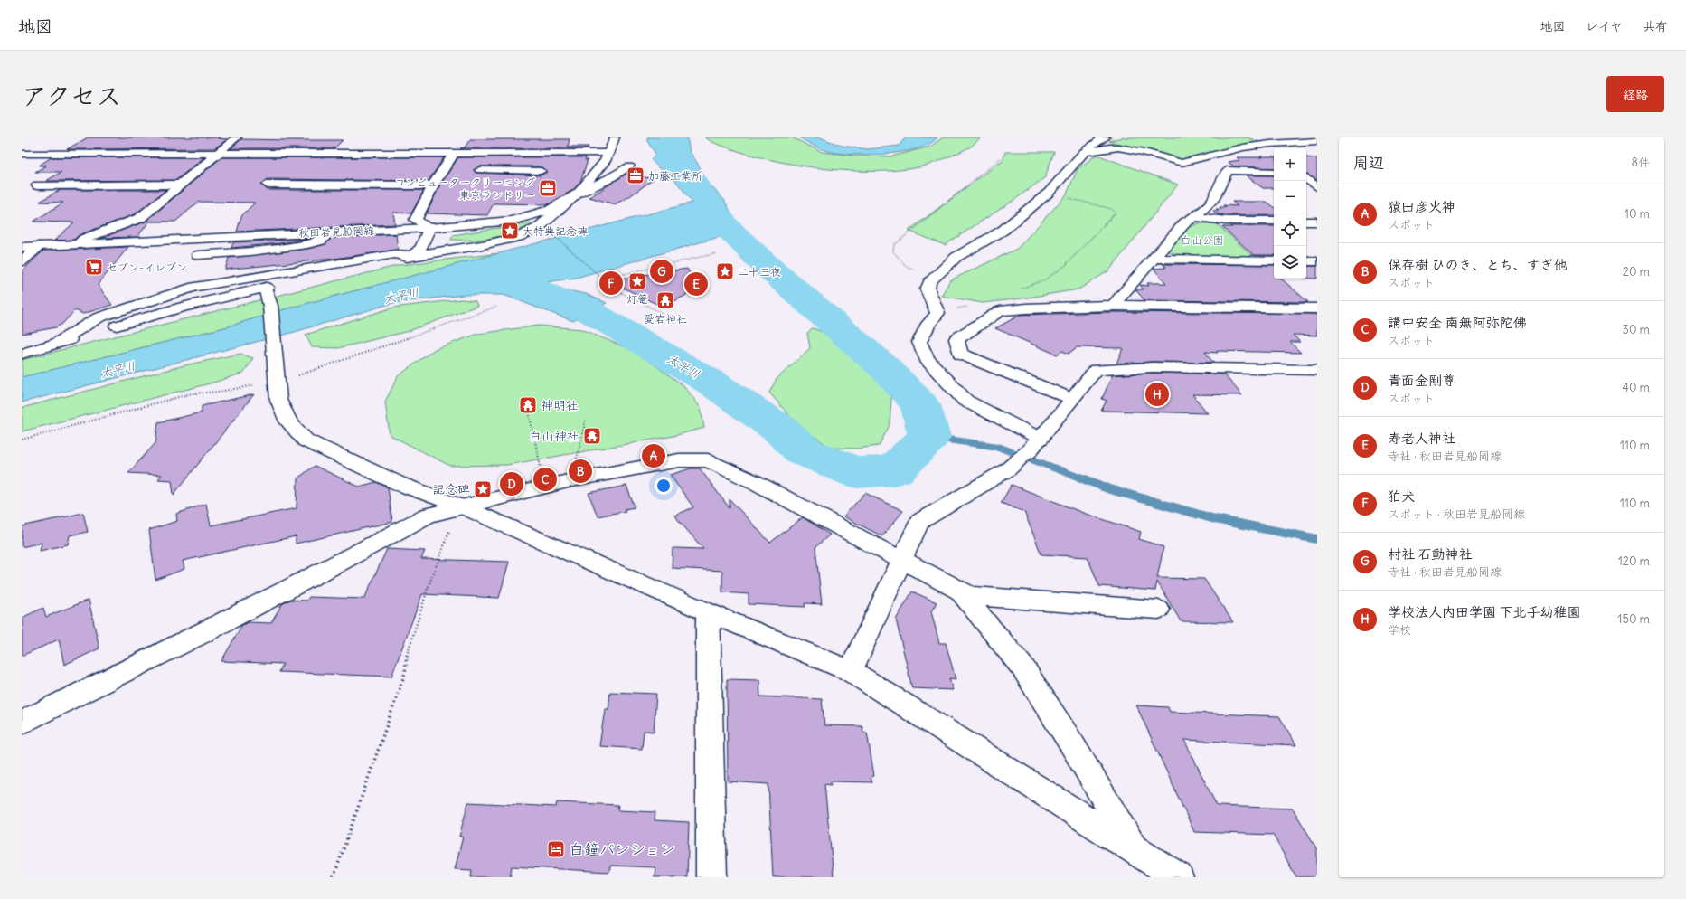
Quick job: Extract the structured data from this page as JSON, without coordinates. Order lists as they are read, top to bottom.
{
  "streets": {
    "street": ["秋田岩見船岡線"]
  },
  "water": ["太平川"],
  "parks": ["白山公園"],
  "places": {
    "office": ["加藤工業所", "コンピュータークリーニング 東京ランドリー"],
    "place": [
      "大特典記念碑",
      "二十三夜",
      "灯篭",
      "記念碑"
    ],
    "supermarket": ["セブン-イレブン"],
    "temple": ["愛宕神社", "神明社", "白山神社"],
    "hotel": ["白鐘パンション"]
  },
  "page": {
    "header": "地図",
    "nav": ["地図", "レイヤ", "共有"],
    "title": "アクセス",
    "buttons": "経路",
    "heading": ["周辺", "8件"],
    "map_buttons": ["+", "−"],
    "list": [
      {
        "mark": "A",
        "name": "猿田彦火神",
        "note": "スポット",
        "value": "10 m"
      },
      {
        "mark": "B",
        "name": "保存樹 ひのき、とち、すぎ他",
        "note": "スポット",
        "value": "20 m"
      },
      {
        "mark": "C",
        "name": "講中安全 南無阿弥陀佛",
        "note": "スポット",
        "value": "30 m"
      },
      {
        "mark": "D",
        "name": "青面金剛尊",
        "note": "スポット",
        "value": "40 m"
      },
      {
        "mark": "E",
        "name": "寿老人神社",
        "note": "寺社 · 秋田岩見船岡線",
        "value": "110 m"
      },
      {
        "mark": "F",
        "name": "狛犬",
        "note": "スポット · 秋田岩見船岡線",
        "value": "110 m"
      },
      {
        "mark": "G",
        "name": "村社 石動神社",
        "note": "寺社 · 秋田岩見船岡線",
        "value": "120 m"
      },
      {
        "mark": "H",
        "name": "学校法人内田学園 下北手幼稚園",
        "note": "学校",
        "value": "150 m"
      }
    ],
    "pins": [
      "G",
      "F",
      "E",
      "H",
      "A",
      "B",
      "C",
      "D"
    ]
  }
}
